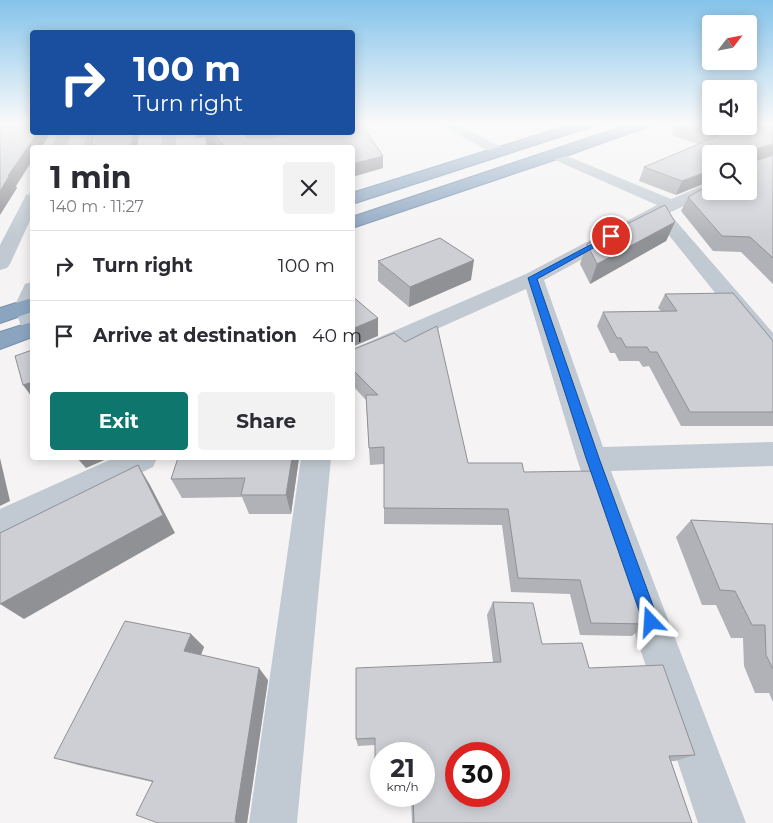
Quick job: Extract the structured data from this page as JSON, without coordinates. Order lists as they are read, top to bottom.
{
  "north": "top right",
  "page": {
    "turn": ["100 m", "Turn right"],
    "heading": ["1 min", "140 m · 11:27"],
    "list": [
      {
        "name": "Turn right",
        "value": "100 m"
      },
      {
        "name": "Arrive at destination",
        "value": "40 m"
      }
    ],
    "buttons": ["Exit", "Share"],
    "speed": "21 km/h",
    "limit": "30"
  }
}
